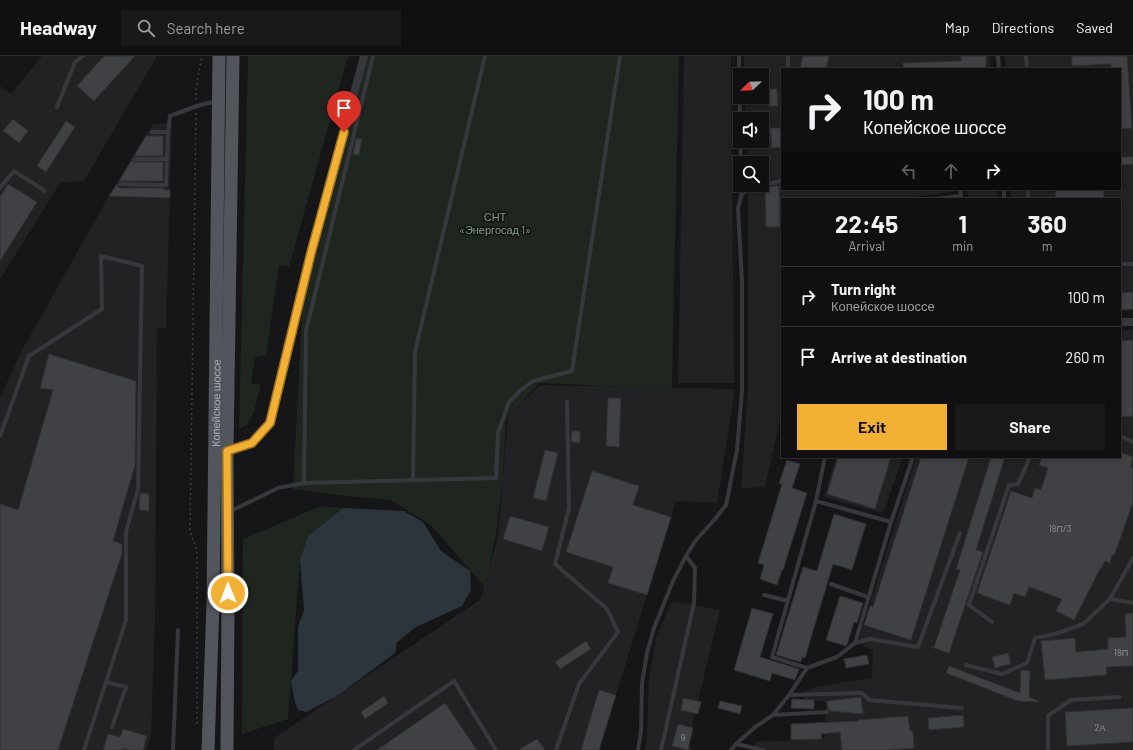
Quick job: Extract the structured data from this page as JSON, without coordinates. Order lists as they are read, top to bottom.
{
  "streets": {
    "main road": ["Копейское шоссе"]
  },
  "parks": ["СНТ «Энергосад 1»"],
  "house_numbers": [
    "18П/3",
    "18П",
    "2А",
    "9"
  ],
  "north": "bottom left",
  "page": {
    "header": "Headway",
    "search": "Search here",
    "nav": ["Map", "Directions", "Saved"],
    "turn": ["100 m", "Копейское шоссе"],
    "eta": [
      "22:45",
      "Arrival",
      "1",
      "min",
      "360",
      "m"
    ],
    "list": [
      {
        "name": "Turn right",
        "note": "Копейское шоссе",
        "value": "100 m"
      },
      {
        "name": "Arrive at destination",
        "value": "260 m"
      }
    ],
    "buttons": ["Exit", "Share"]
  }
}
